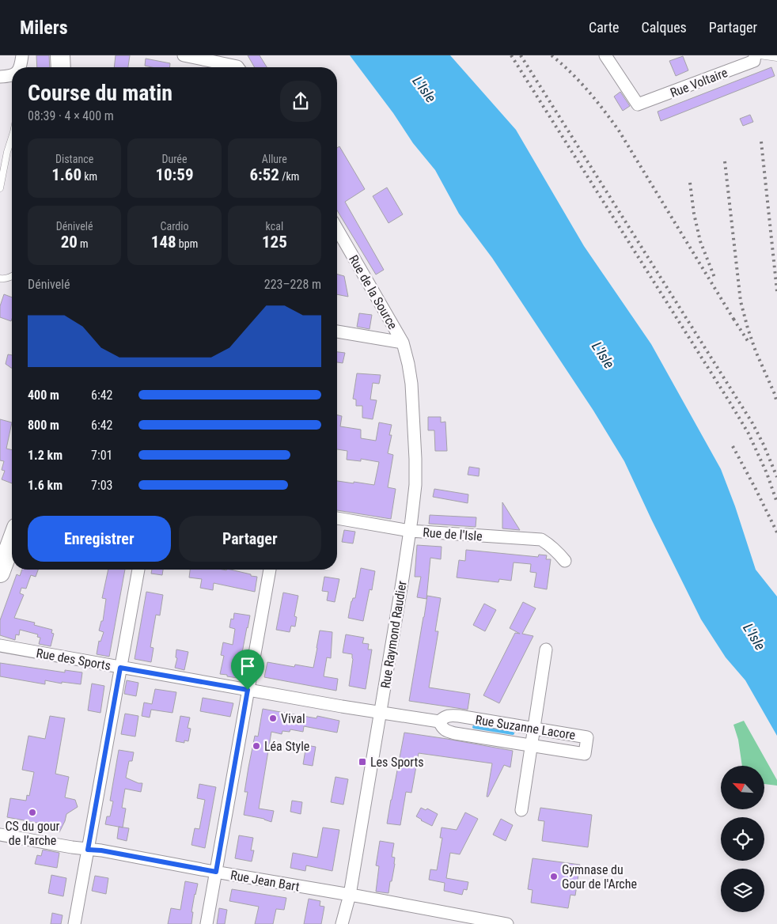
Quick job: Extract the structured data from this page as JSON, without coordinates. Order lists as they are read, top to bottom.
{
  "streets": {
    "street": [
      "Rue Voltaire",
      "Rue de la Source",
      "Rue de l'Isle",
      "Rue Raymond Raudier",
      "Rue des Sports",
      "Rue Suzanne Lacore",
      "Rue Jean Bart"
    ]
  },
  "crossings": [
    ["Rue de la Source", "Rue Raymond Raudier"],
    ["Rue de l'Isle", "Rue Raymond Raudier"],
    ["Rue Raymond Raudier", "Rue des Sports"],
    ["Rue Raymond Raudier", "Rue Suzanne Lacore"],
    ["Rue Raymond Raudier", "Rue Jean Bart"],
    ["Rue des Sports", "Rue Suzanne Lacore"]
  ],
  "water": ["L'Isle"],
  "places": {
    "other": [
      "Vival",
      "Léa Style",
      "CS du gour de l’arche",
      "Gymnase du Gour de l'Arche"
    ],
    "transit": ["Les Sports"]
  },
  "north": "top left",
  "page": {
    "header": "Milers",
    "nav": ["Carte", "Calques", "Partager"],
    "heading": ["Course du matin", "08:39 · 4 × 400 m"],
    "stats": [
      ["Distance", "1.60 km"],
      ["Durée", "10:59"],
      ["Allure", "6:52 /km"],
      ["Dénivelé", "20 m"],
      ["Cardio", "148 bpm"],
      ["kcal", "125"]
    ],
    "chart": ["Dénivelé", "223–228 m"],
    "list": [
      {
        "name": "400 m",
        "note": "6:42"
      },
      {
        "name": "800 m",
        "note": "6:42"
      },
      {
        "name": "1.2 km",
        "note": "7:01"
      },
      {
        "name": "1.6 km",
        "note": "7:03"
      }
    ],
    "buttons": ["Enregistrer", "Partager"]
  }
}
